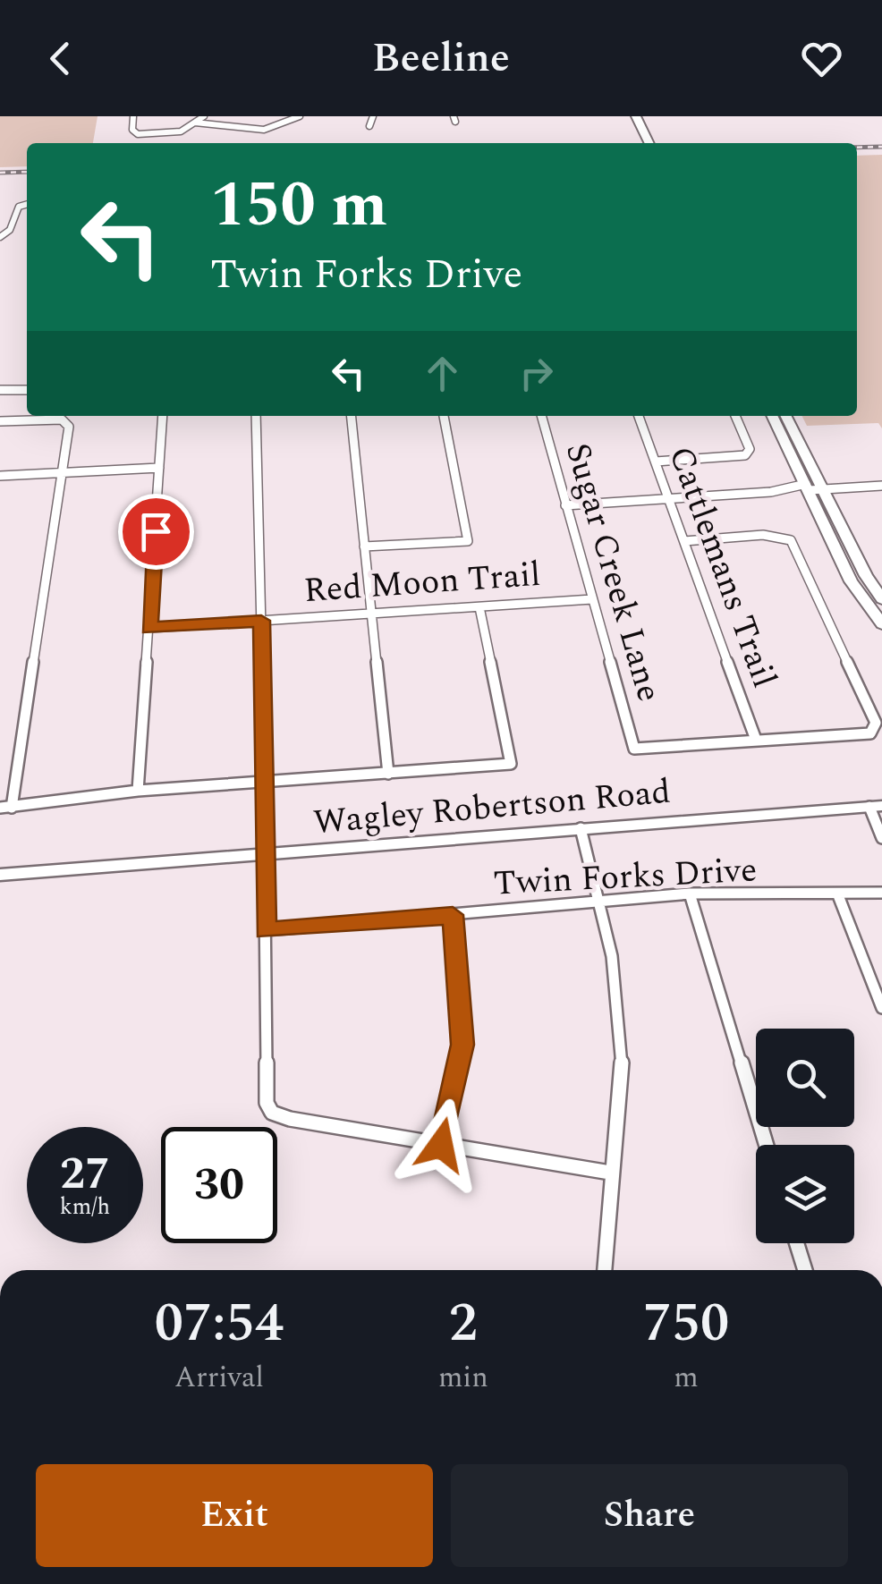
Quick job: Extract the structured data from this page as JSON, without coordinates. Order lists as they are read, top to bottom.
{
  "streets": {
    "street": [
      "Cattlemans Trail",
      "Sugar Creek Lane",
      "Red Moon Trail",
      "Wagley Robertson Road",
      "Twin Forks Drive"
    ]
  },
  "crossings": [
    ["Cattlemans Trail", "Sugar Creek Lane"],
    ["Sugar Creek Lane", "Red Moon Trail"]
  ],
  "page": {
    "header": "Beeline",
    "turn": ["150 m", "Twin Forks Drive"],
    "speed": "27 km/h",
    "limit": "30",
    "eta": [
      "07:54",
      "Arrival",
      "2",
      "min",
      "750",
      "m"
    ],
    "buttons": ["Exit", "Share"]
  }
}
